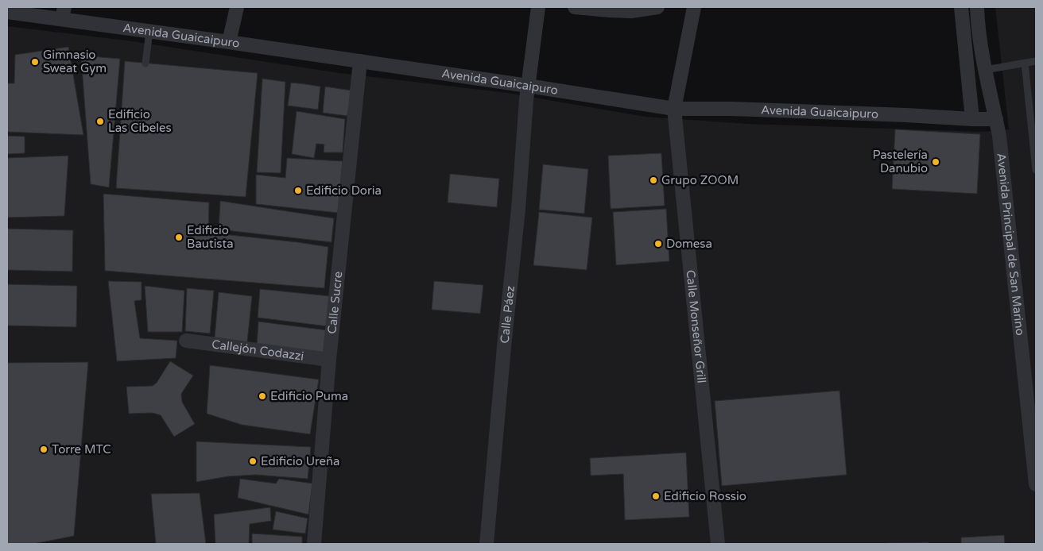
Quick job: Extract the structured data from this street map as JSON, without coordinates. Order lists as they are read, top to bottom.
{
  "streets": {
    "street": [
      "Avenida Guaicaipuro",
      "Avenida Principal de San Marino",
      "Calle Sucre",
      "Calle Páez",
      "Calle Monseñor Grill",
      "Callejón Codazzi"
    ]
  },
  "crossings": [
    ["Avenida Guaicaipuro", "Avenida Principal de San Marino"],
    ["Avenida Guaicaipuro", "Calle Sucre"],
    ["Avenida Guaicaipuro", "Calle Páez"],
    ["Avenida Guaicaipuro", "Calle Monseñor Grill"],
    ["Calle Sucre", "Callejón Codazzi"]
  ],
  "places": [
    "Gimnasio Sweat Gym",
    "Edificio Las Cibeles",
    "Pastelería Danubio",
    "Grupo ZOOM",
    "Edificio Doria",
    "Edificio Bautista",
    "Domesa",
    "Edificio Puma",
    "Torre MTC",
    "Edificio Ureña",
    "Edificio Rossio"
  ]
}
